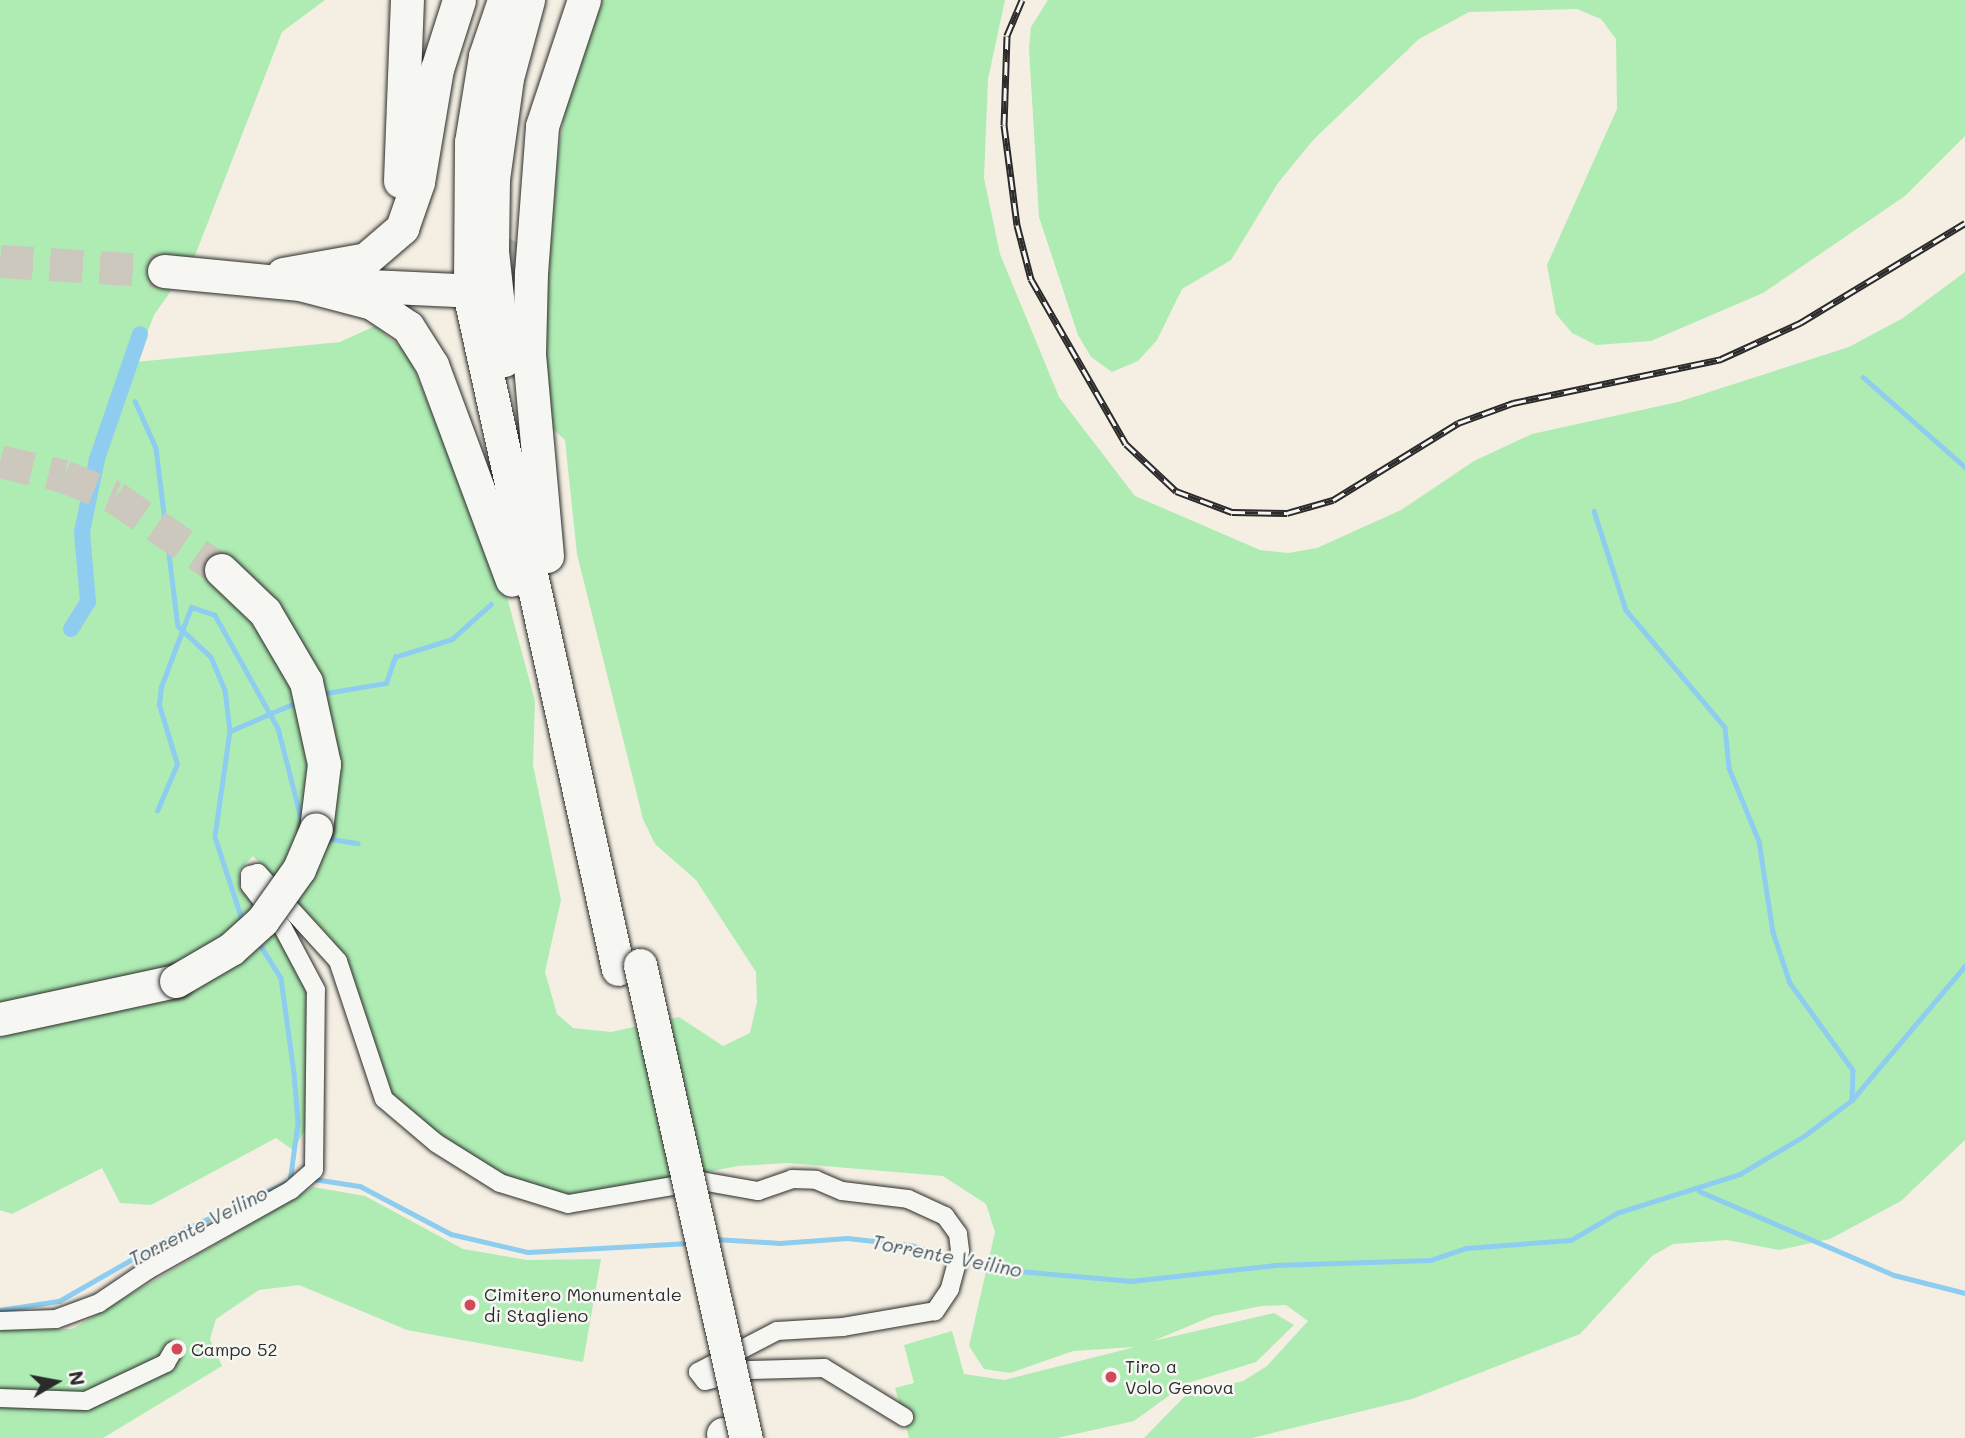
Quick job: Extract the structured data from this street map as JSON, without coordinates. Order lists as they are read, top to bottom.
{
  "water": ["Torrente Veilino"],
  "places": ["Cimitero Monumentale di Staglieno", "Campo 52", "Tiro a Volo Genova"],
  "north": "right"
}
